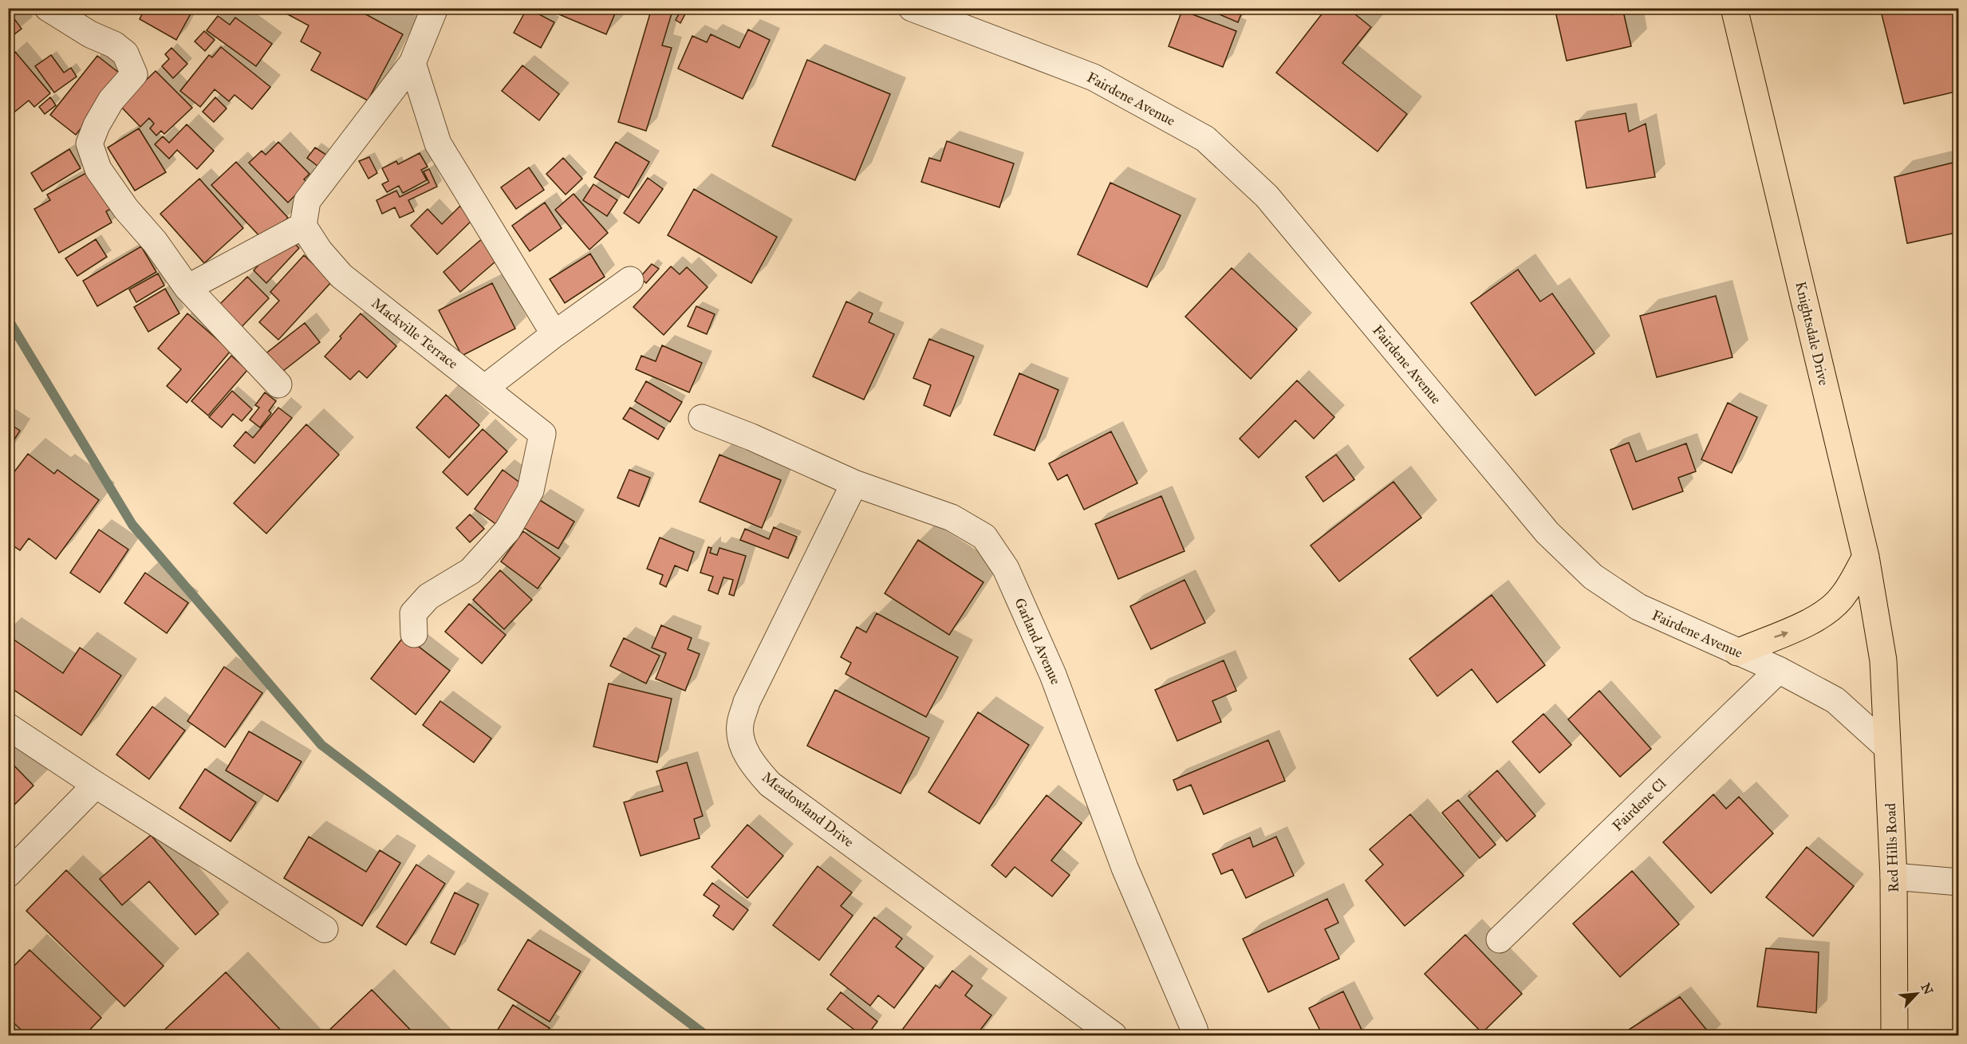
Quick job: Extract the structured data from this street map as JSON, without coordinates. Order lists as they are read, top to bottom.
{
  "streets": {
    "main road": ["Knightsdale Drive", "Red Hills Road"],
    "street": [
      "Fairdene Avenue",
      "Mackville Terrace",
      "Garland Avenue",
      "Fairdene Cl",
      "Meadowland Drive"
    ]
  },
  "crossings": [
    ["Fairdene Avenue", "Fairdene Cl"],
    ["Fairdene Avenue", "Red Hills Road"],
    ["Knightsdale Drive", "Red Hills Road"],
    ["Garland Avenue", "Meadowland Drive"]
  ],
  "north": "top right"
}
